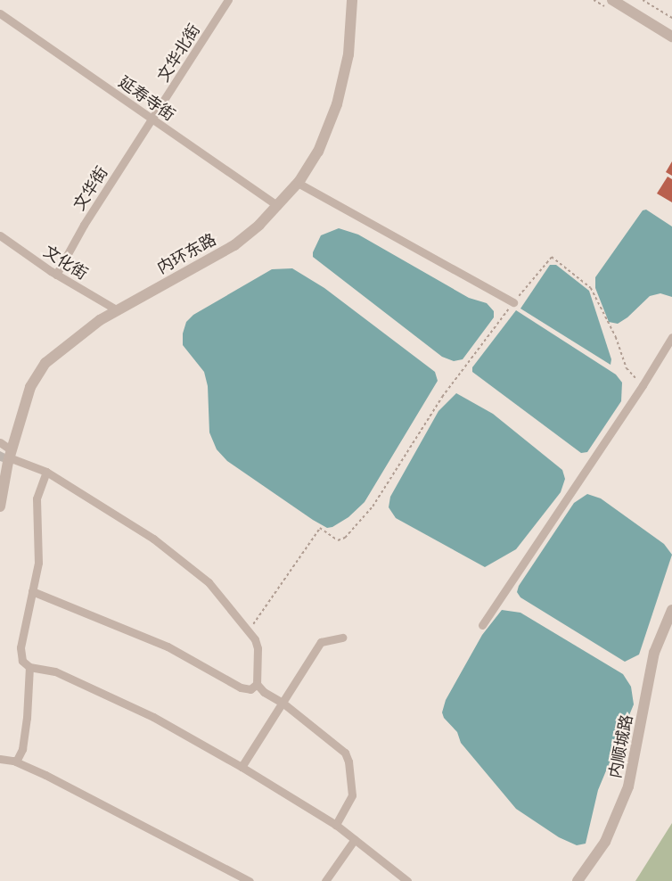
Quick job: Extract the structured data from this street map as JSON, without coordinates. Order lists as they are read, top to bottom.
{
  "streets": {
    "street": [
      "文华北街",
      "延寿寺街",
      "文华街",
      "内环东路",
      "文化街",
      "内顺城路"
    ]
  },
  "crossings": [
    ["文华北街", "延寿寺街"],
    ["文华北街", "文华街"],
    ["延寿寺街", "文华街"],
    ["延寿寺街", "内环东路"],
    ["文华街", "文化街"],
    ["内环东路", "文化街"]
  ]
}
